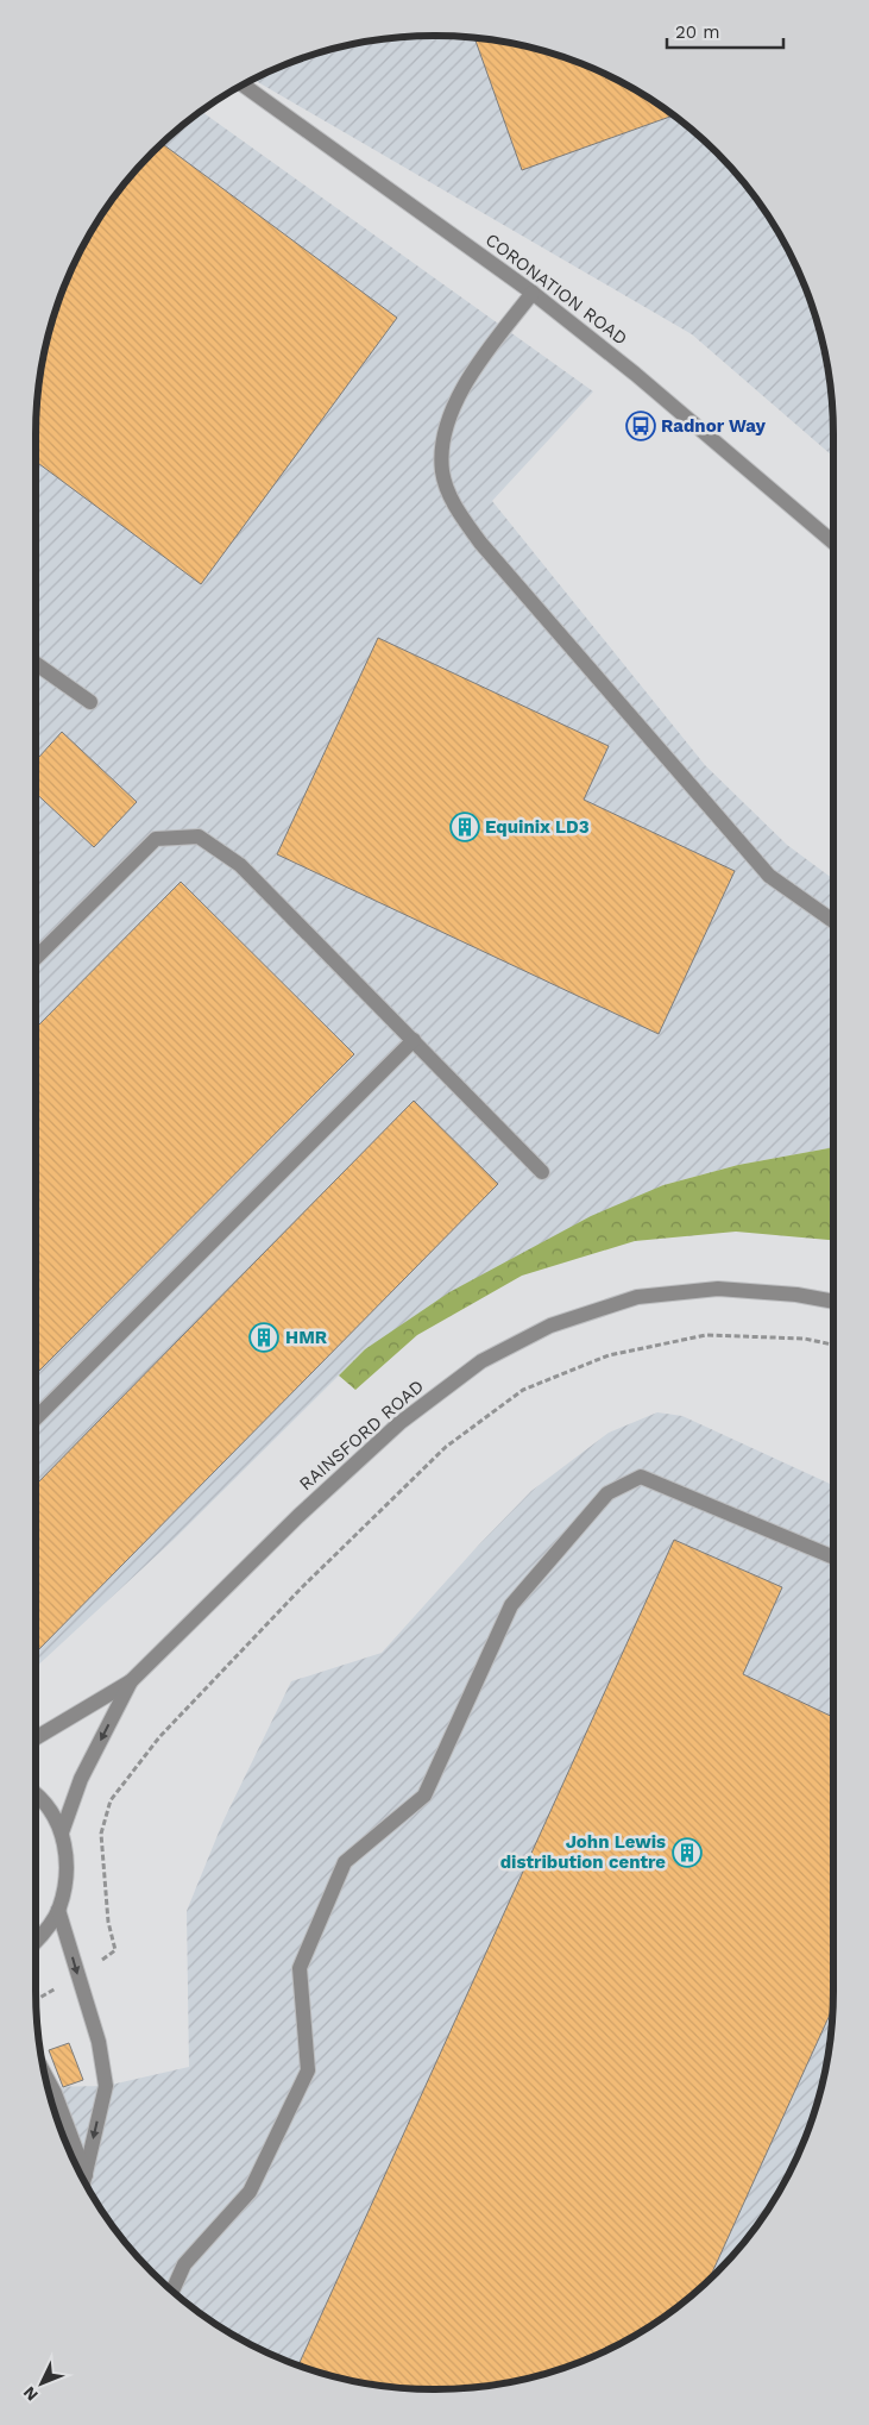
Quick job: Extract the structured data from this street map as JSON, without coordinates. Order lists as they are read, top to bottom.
{
  "streets": {
    "street": ["CORONATION ROAD", "RAINSFORD ROAD"]
  },
  "places": {
    "bus stop": ["Radnor Way"],
    "building": ["Equinix LD3", "HMR", "John Lewis distribution centre"]
  },
  "scale_bar": "20 m",
  "north": "bottom left"
}
